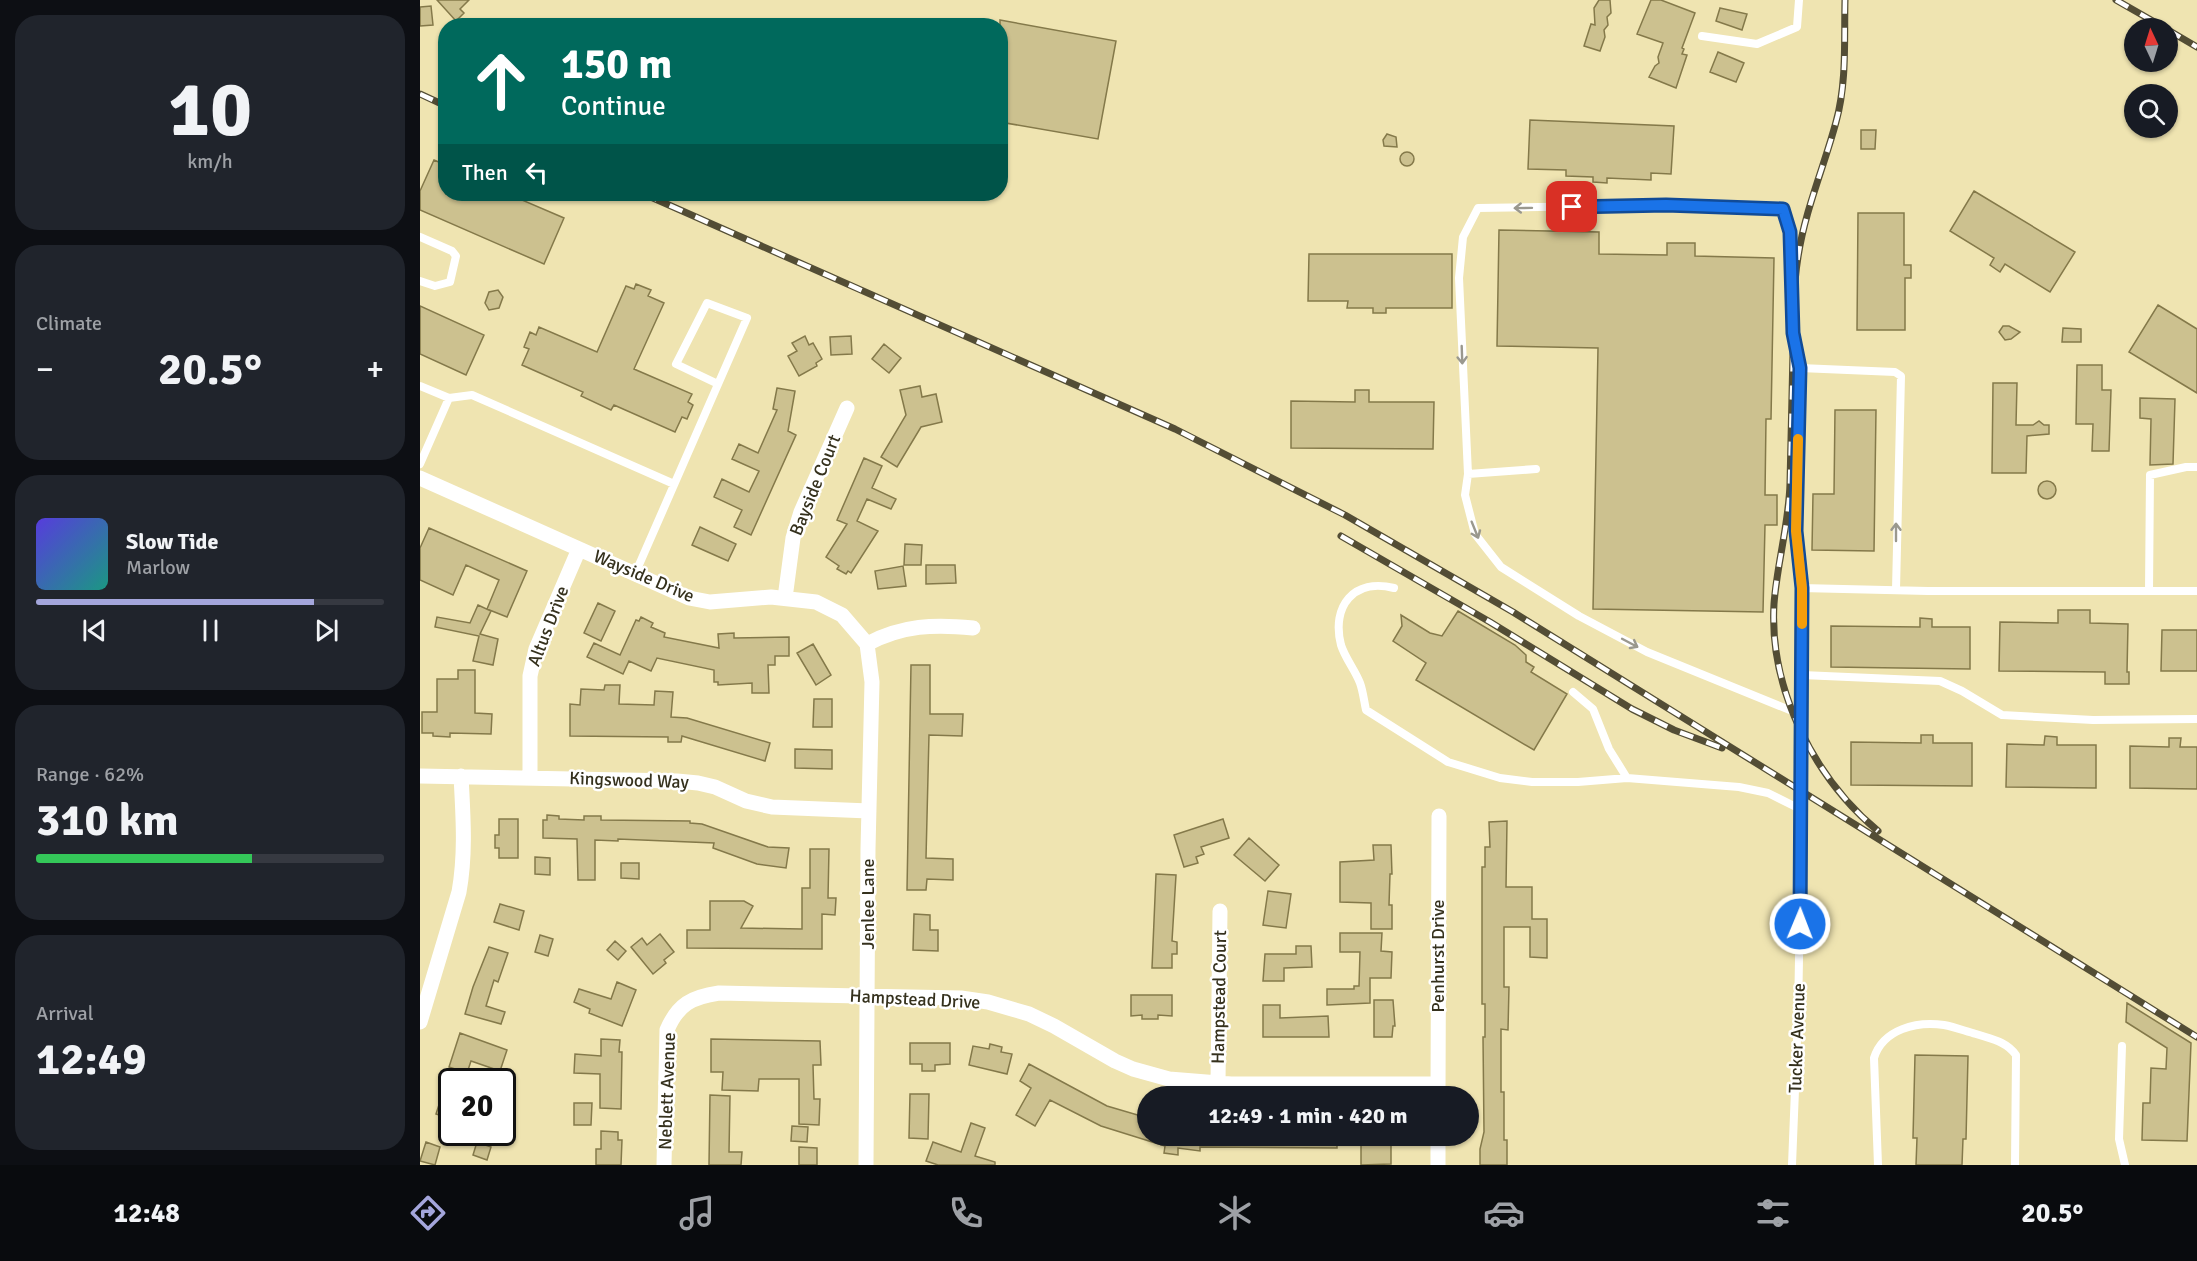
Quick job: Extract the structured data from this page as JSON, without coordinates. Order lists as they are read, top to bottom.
{
  "streets": {
    "street": [
      "Bayside Court",
      "Wayside Drive",
      "Altus Drive",
      "Kingswood Way",
      "Jenlee Lane",
      "Penhurst Drive",
      "Hampstead Court",
      "Hampstead Drive",
      "Neblett Avenue"
    ],
    "lane": ["Tucker Avenue"]
  },
  "crossings": [
    ["Bayside Court", "Wayside Drive"],
    ["Wayside Drive", "Altus Drive"],
    ["Wayside Drive", "Jenlee Lane"],
    ["Altus Drive", "Kingswood Way"],
    ["Kingswood Way", "Jenlee Lane"],
    ["Jenlee Lane", "Hampstead Drive"],
    ["Hampstead Court", "Hampstead Drive"],
    ["Hampstead Drive", "Neblett Avenue"]
  ],
  "north": "top",
  "page": {
    "tile": [
      ["10", "km/h"],
      "Climate",
      ["Range · 62%", "310 km"],
      ["Arrival", "12:49"]
    ],
    "turn": ["150 m", "Continue"],
    "then": "Then",
    "heat": ["−", "20.5°", "+"],
    "song": ["Slow Tide", "Marlow"],
    "limit": "20",
    "trip": "12:49 · 1 min · 420 m",
    "tabs": ["12:48", "20.5°"]
  }
}
